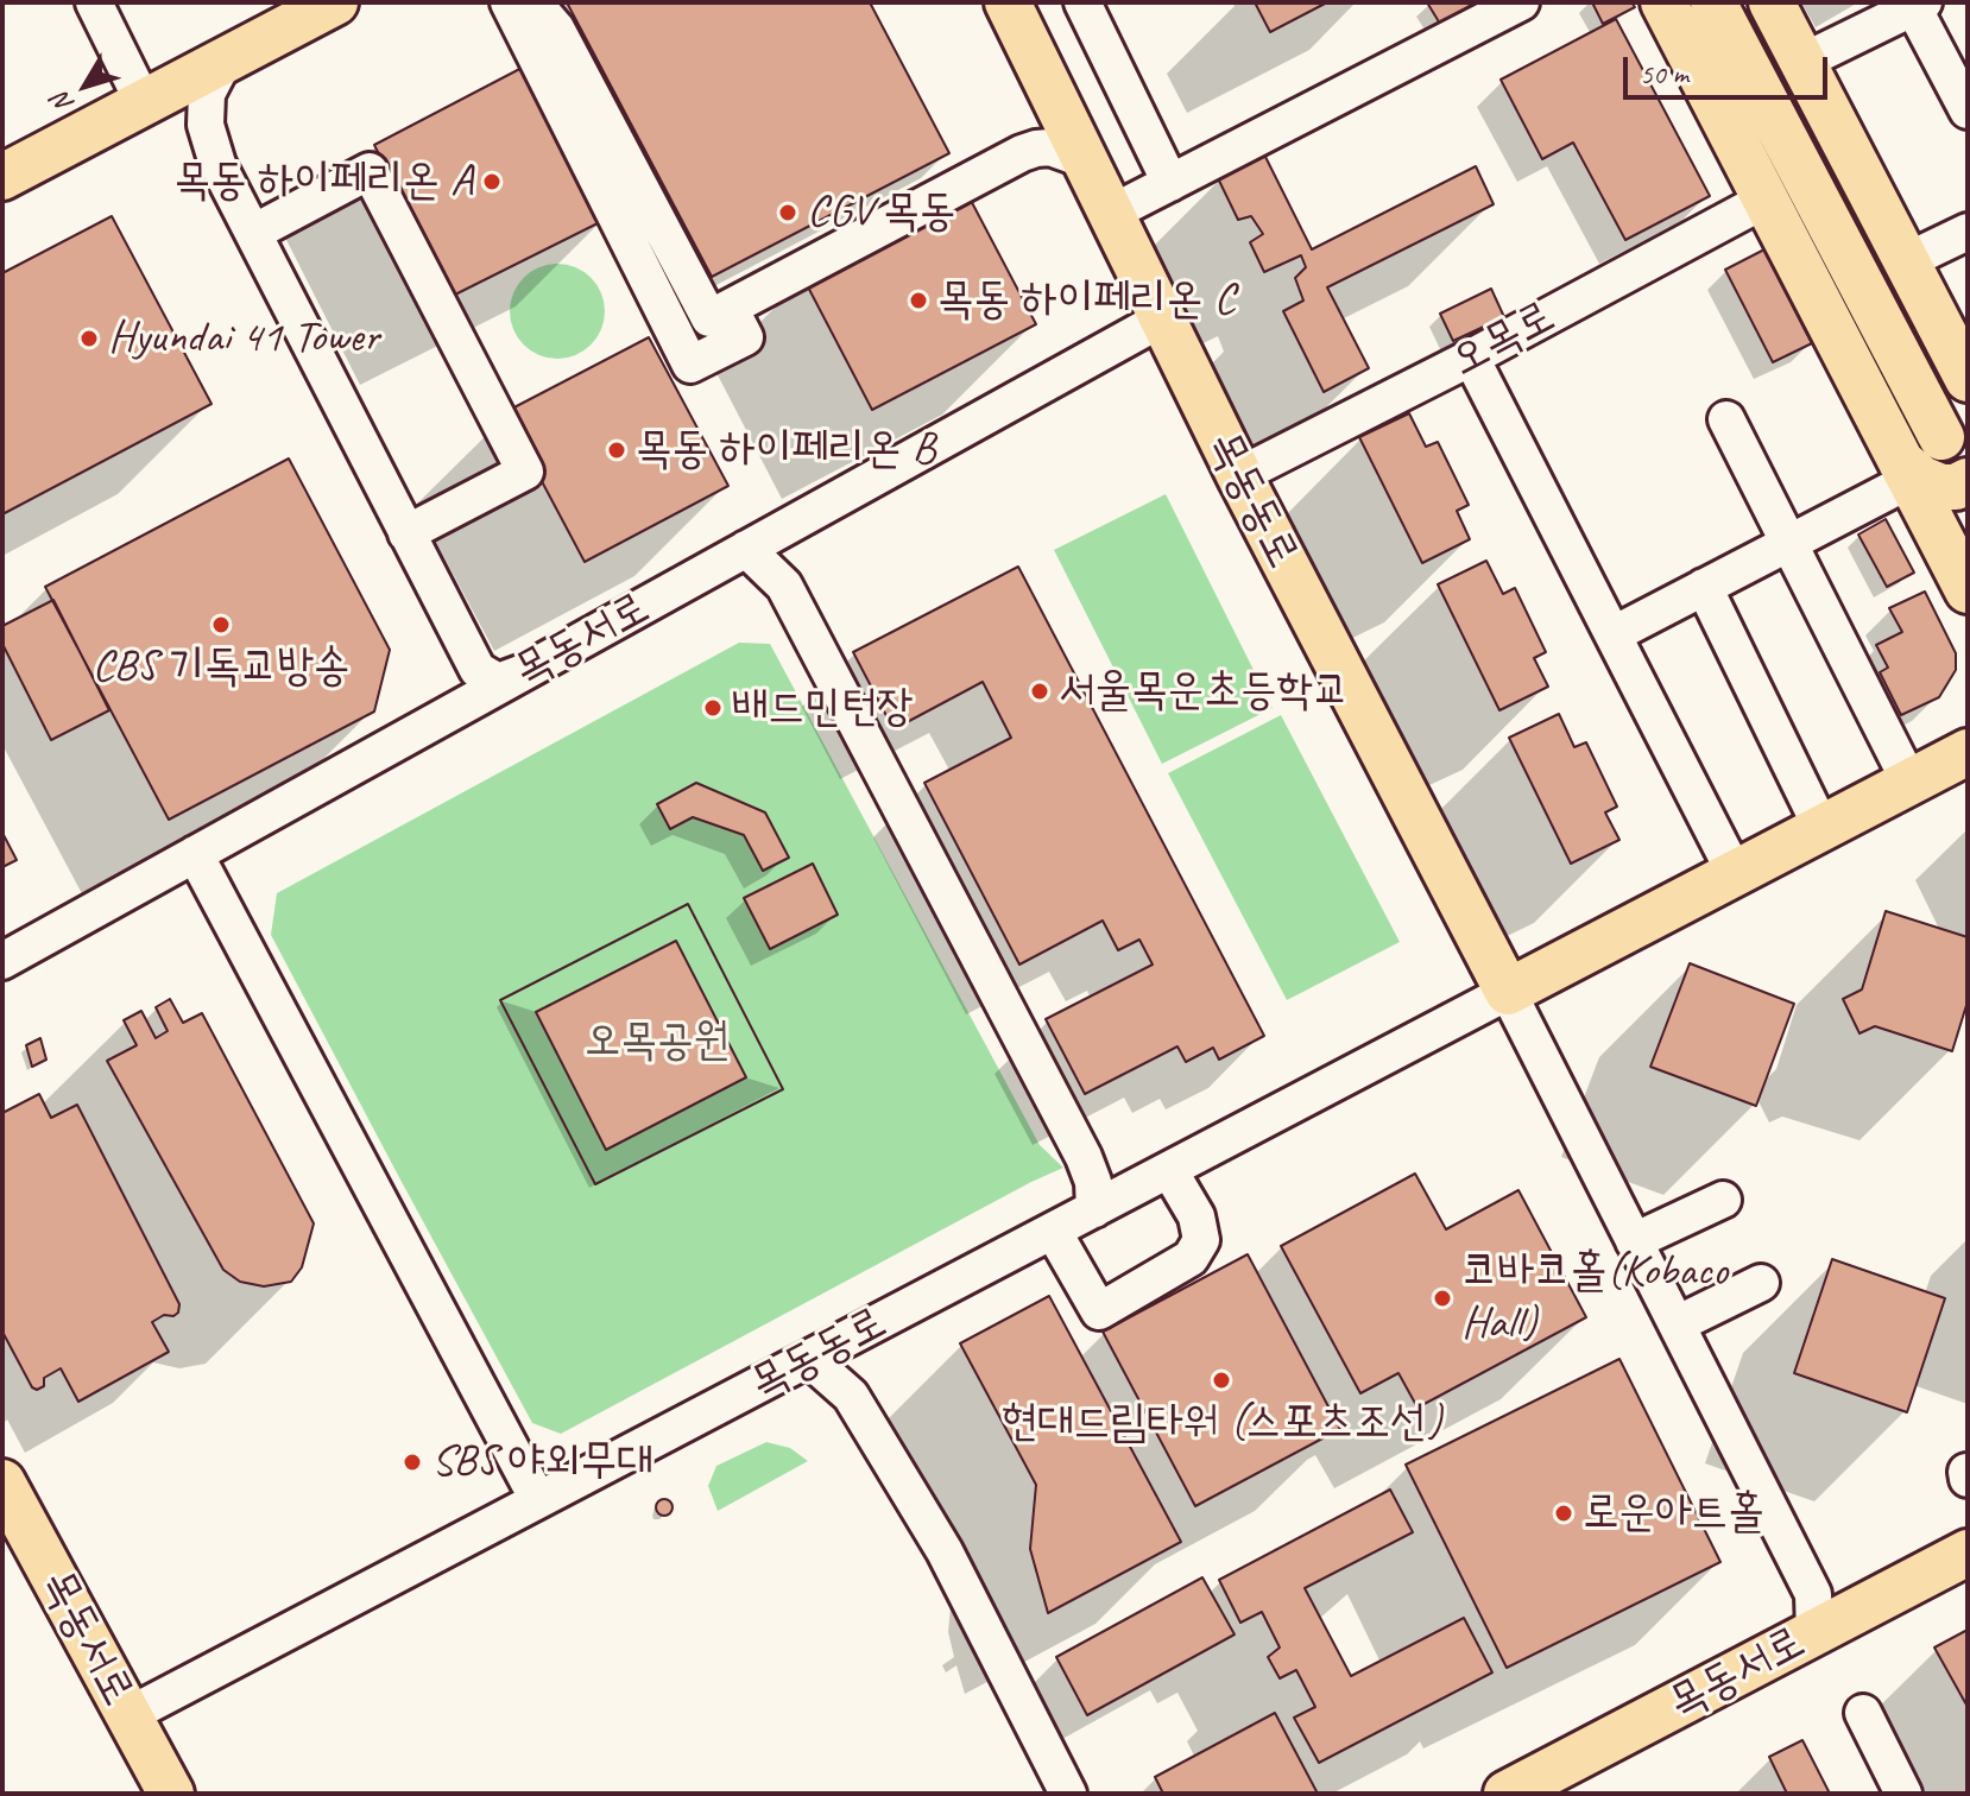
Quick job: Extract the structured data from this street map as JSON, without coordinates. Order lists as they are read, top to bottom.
{
  "streets": {
    "main road": ["목동동로", "목동서로"],
    "street": ["오목로"]
  },
  "crossings": [
    ["오목로", "목동동로"],
    ["목동동로", "목동서로"]
  ],
  "parks": ["오목공원"],
  "places": [
    "목동 하이페리온 A",
    "CGV 목동",
    "목동 하이페리온 C",
    "Hyundai 41 Tower",
    "목동 하이페리온 B",
    "CBS 기독교방송",
    "서울목운초등학교",
    "배드민턴장",
    "코바코홀(Kobaco Hall)",
    "현대드림타워 (스포츠조선)",
    "SBS 야외무대",
    "로운아트홀"
  ],
  "scale_bar": "50 m",
  "north": "bottom left"
}
